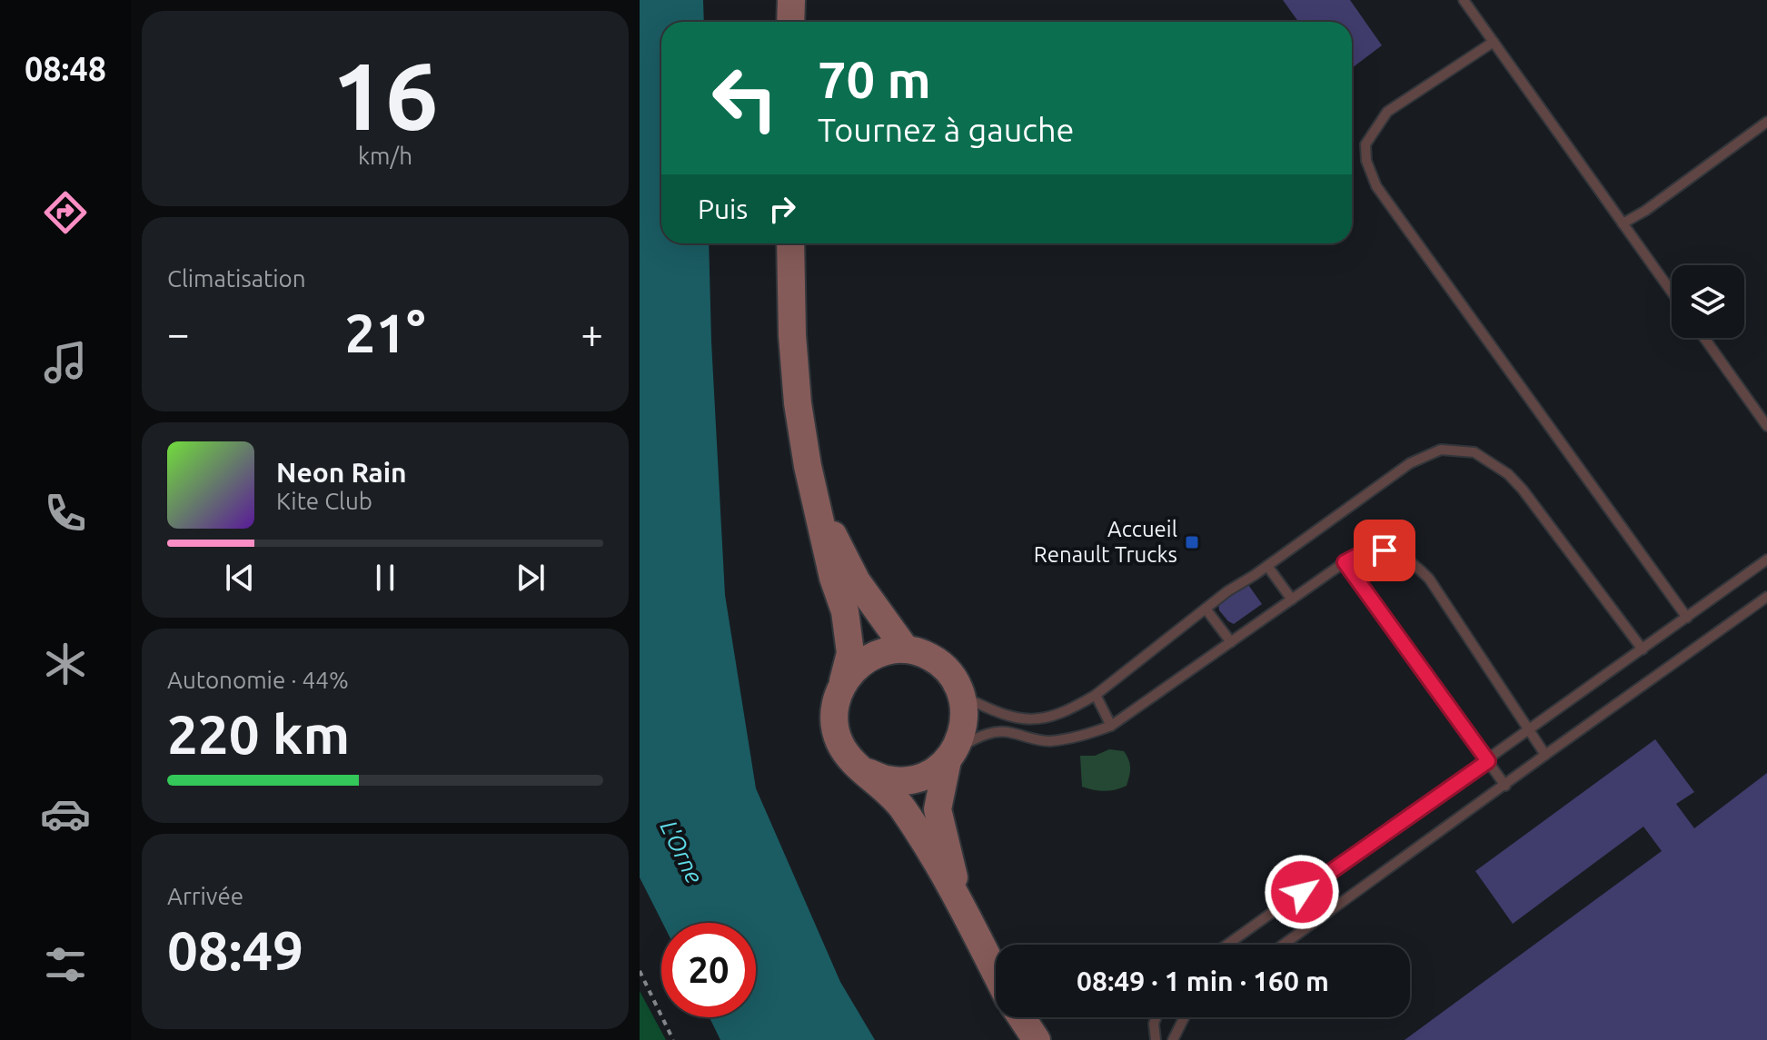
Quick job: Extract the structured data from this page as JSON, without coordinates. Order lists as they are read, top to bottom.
{
  "water": ["L'Orne"],
  "places": {
    "transit": ["Accueil Renault Trucks"]
  },
  "page": {
    "tabs": "08:48",
    "tile": [
      ["16", "km/h"],
      "Climatisation",
      ["Autonomie · 44%", "220 km"],
      ["Arrivée", "08:49"]
    ],
    "turn": ["70 m", "Tournez à gauche"],
    "then": "Puis",
    "heat": ["−", "21°", "+"],
    "song": ["Neon Rain", "Kite Club"],
    "limit": "20",
    "trip": "08:49 · 1 min · 160 m"
  }
}
